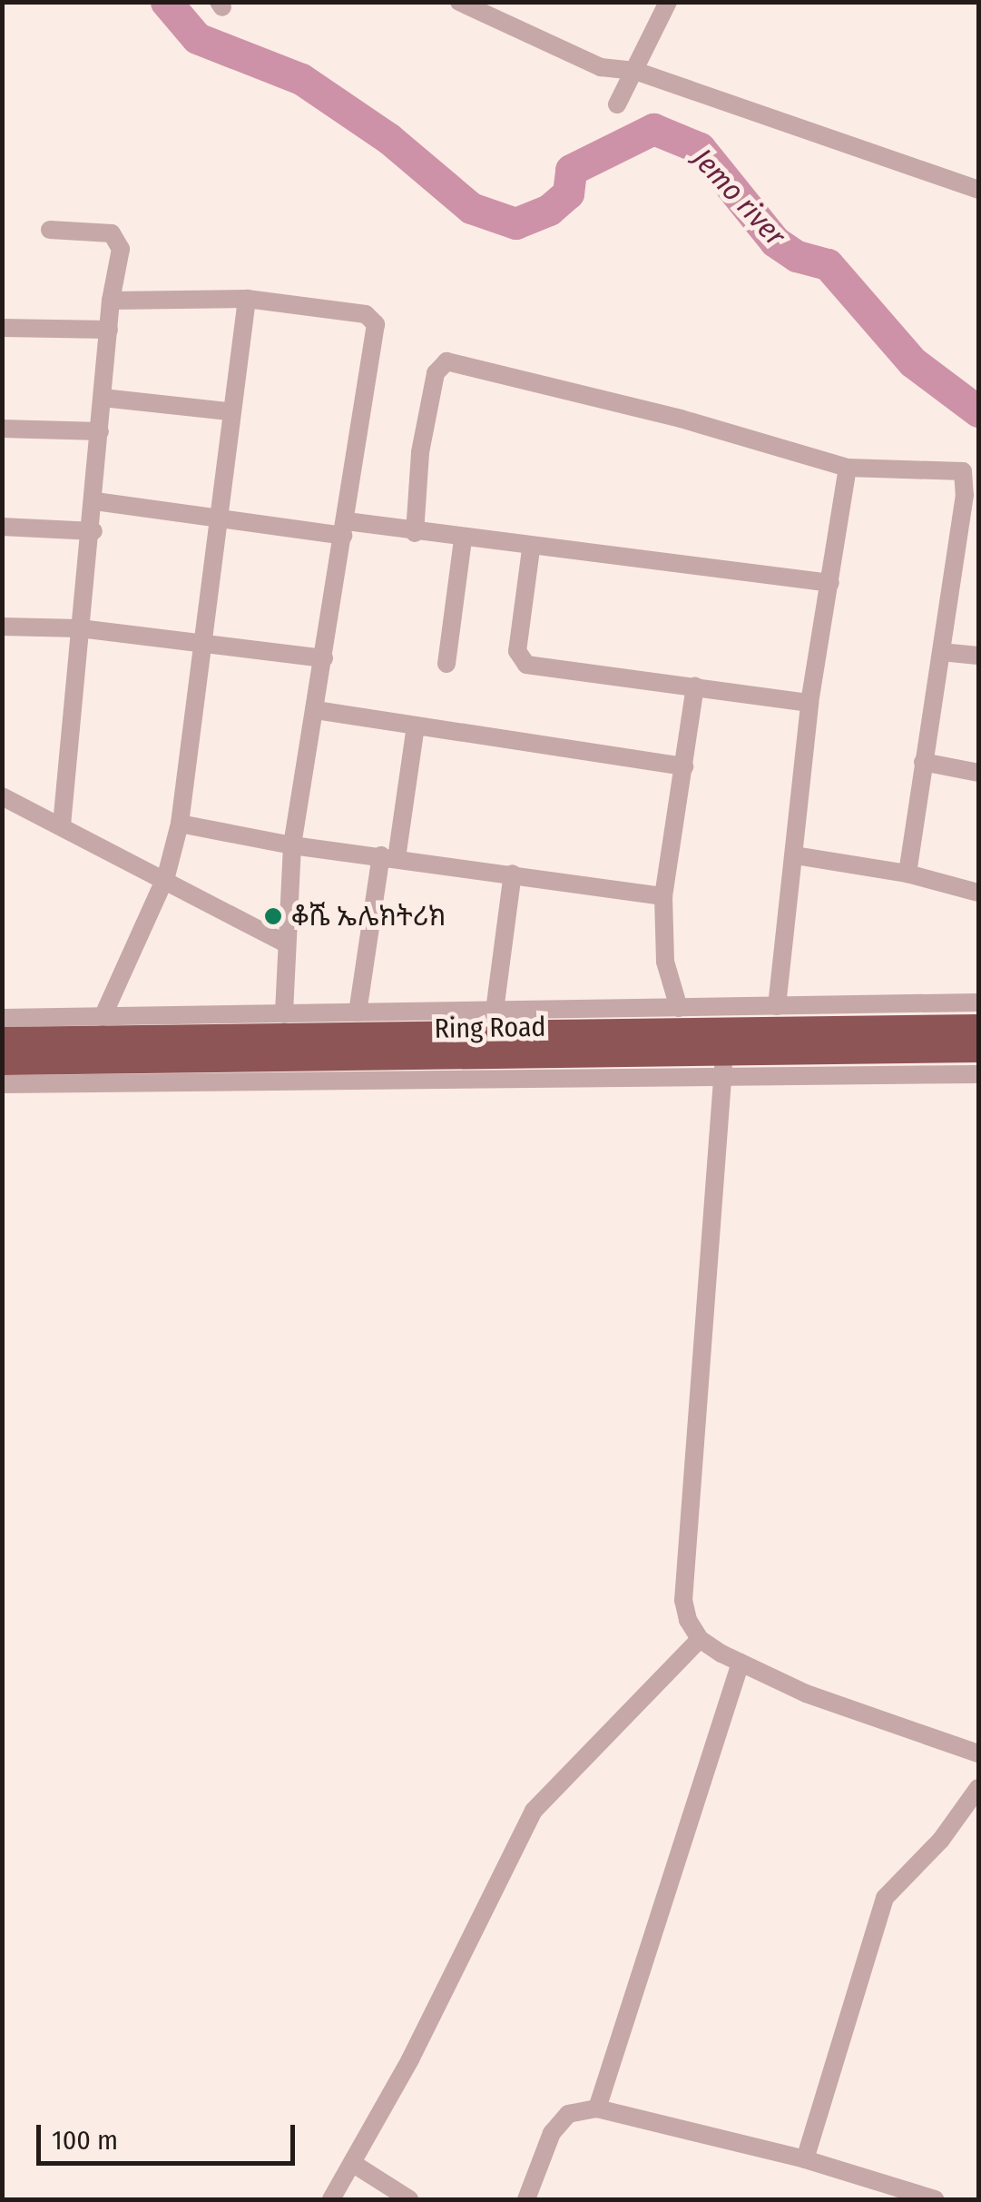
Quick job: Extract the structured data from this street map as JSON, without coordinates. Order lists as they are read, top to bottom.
{
  "streets": {
    "highway": ["Ring Road"]
  },
  "water": ["Jemo river"],
  "places": ["ቆሼ ኤሌክትሪክ"],
  "scale_bar": "100 m"
}
